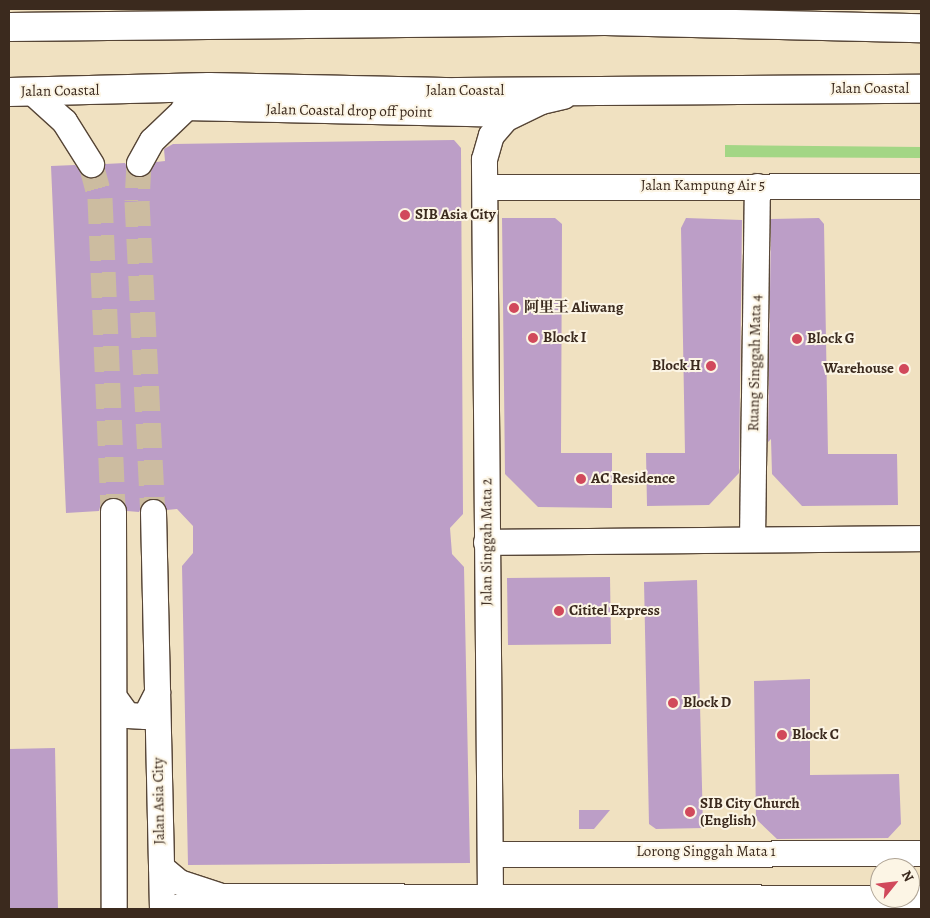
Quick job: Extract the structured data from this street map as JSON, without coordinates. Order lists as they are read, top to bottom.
{
  "streets": {
    "highway": ["Jalan Coastal"],
    "street": [
      "Jalan Coastal drop off point",
      "Jalan Kampung Air 5",
      "Ruang Singgah Mata 4",
      "Jalan Singgah Mata 2",
      "Jalan Asia City",
      "Lorong Singgah Mata 1"
    ]
  },
  "crossings": [
    ["Jalan Coastal drop off point", "Jalan Singgah Mata 2"],
    ["Jalan Kampung Air 5", "Ruang Singgah Mata 4"],
    ["Jalan Kampung Air 5", "Jalan Singgah Mata 2"],
    ["Jalan Singgah Mata 2", "Lorong Singgah Mata 1"]
  ],
  "places": [
    "SIB Asia City",
    "阿里王 Aliwang",
    "Block I",
    "Block G",
    "Block H",
    "Warehouse",
    "AC Residence",
    "Cititel Express",
    "Block D",
    "Block C",
    "SIB City Church (English)"
  ],
  "north": "top right"
}
